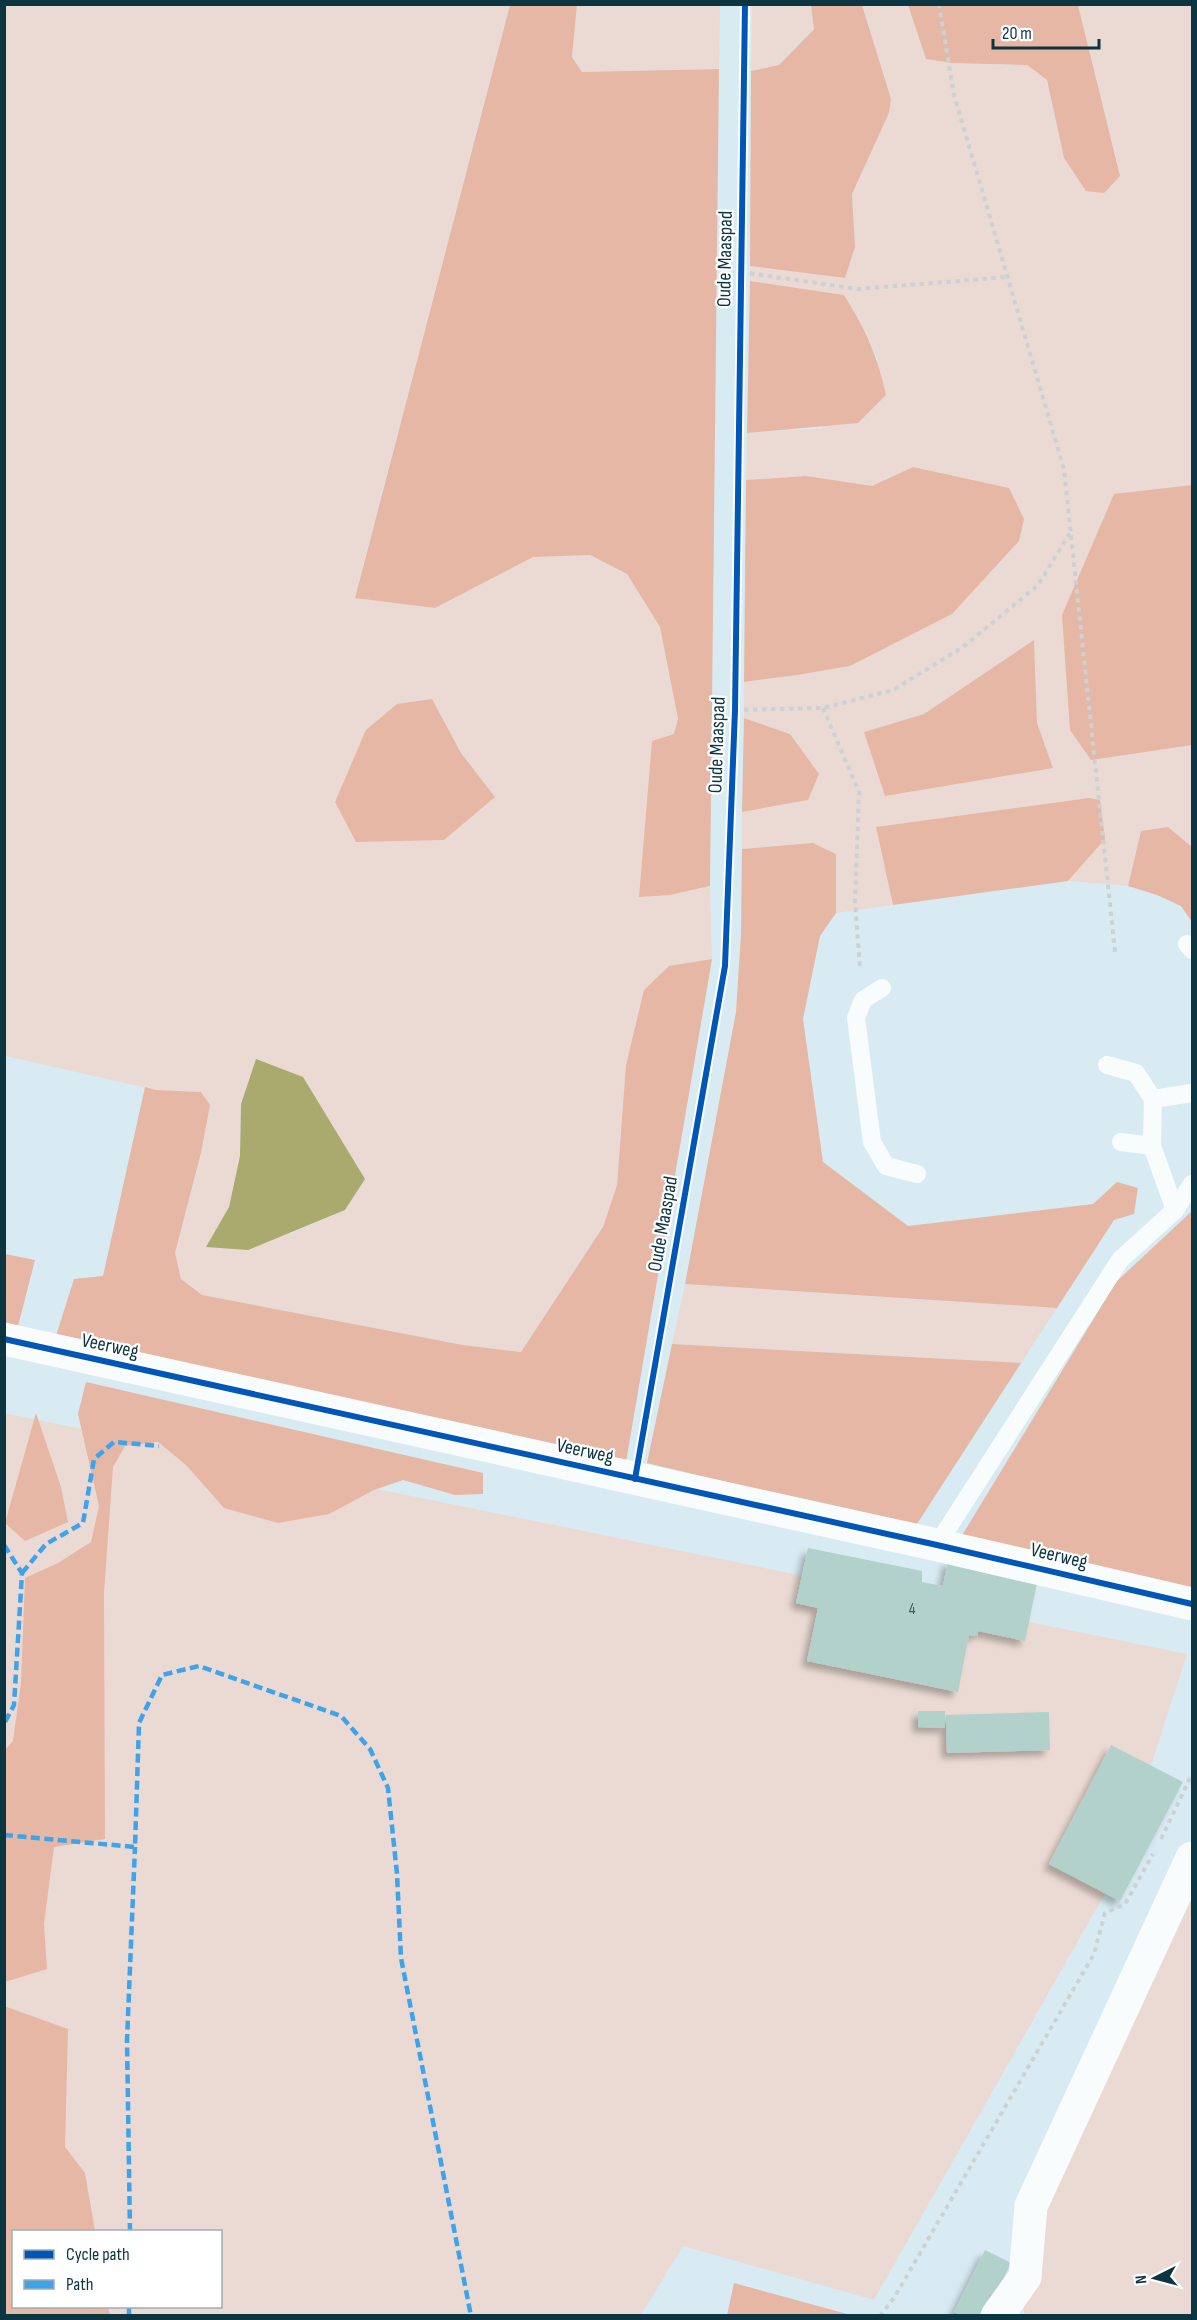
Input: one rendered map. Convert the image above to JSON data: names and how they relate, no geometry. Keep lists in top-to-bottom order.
{
  "streets": {
    "street": ["Veerweg"],
    "cycle path": ["Oude Maaspad"]
  },
  "house_numbers": ["4"],
  "legend": ["Cycle path", "Path"],
  "scale_bar": "20 m",
  "north": "left"
}
